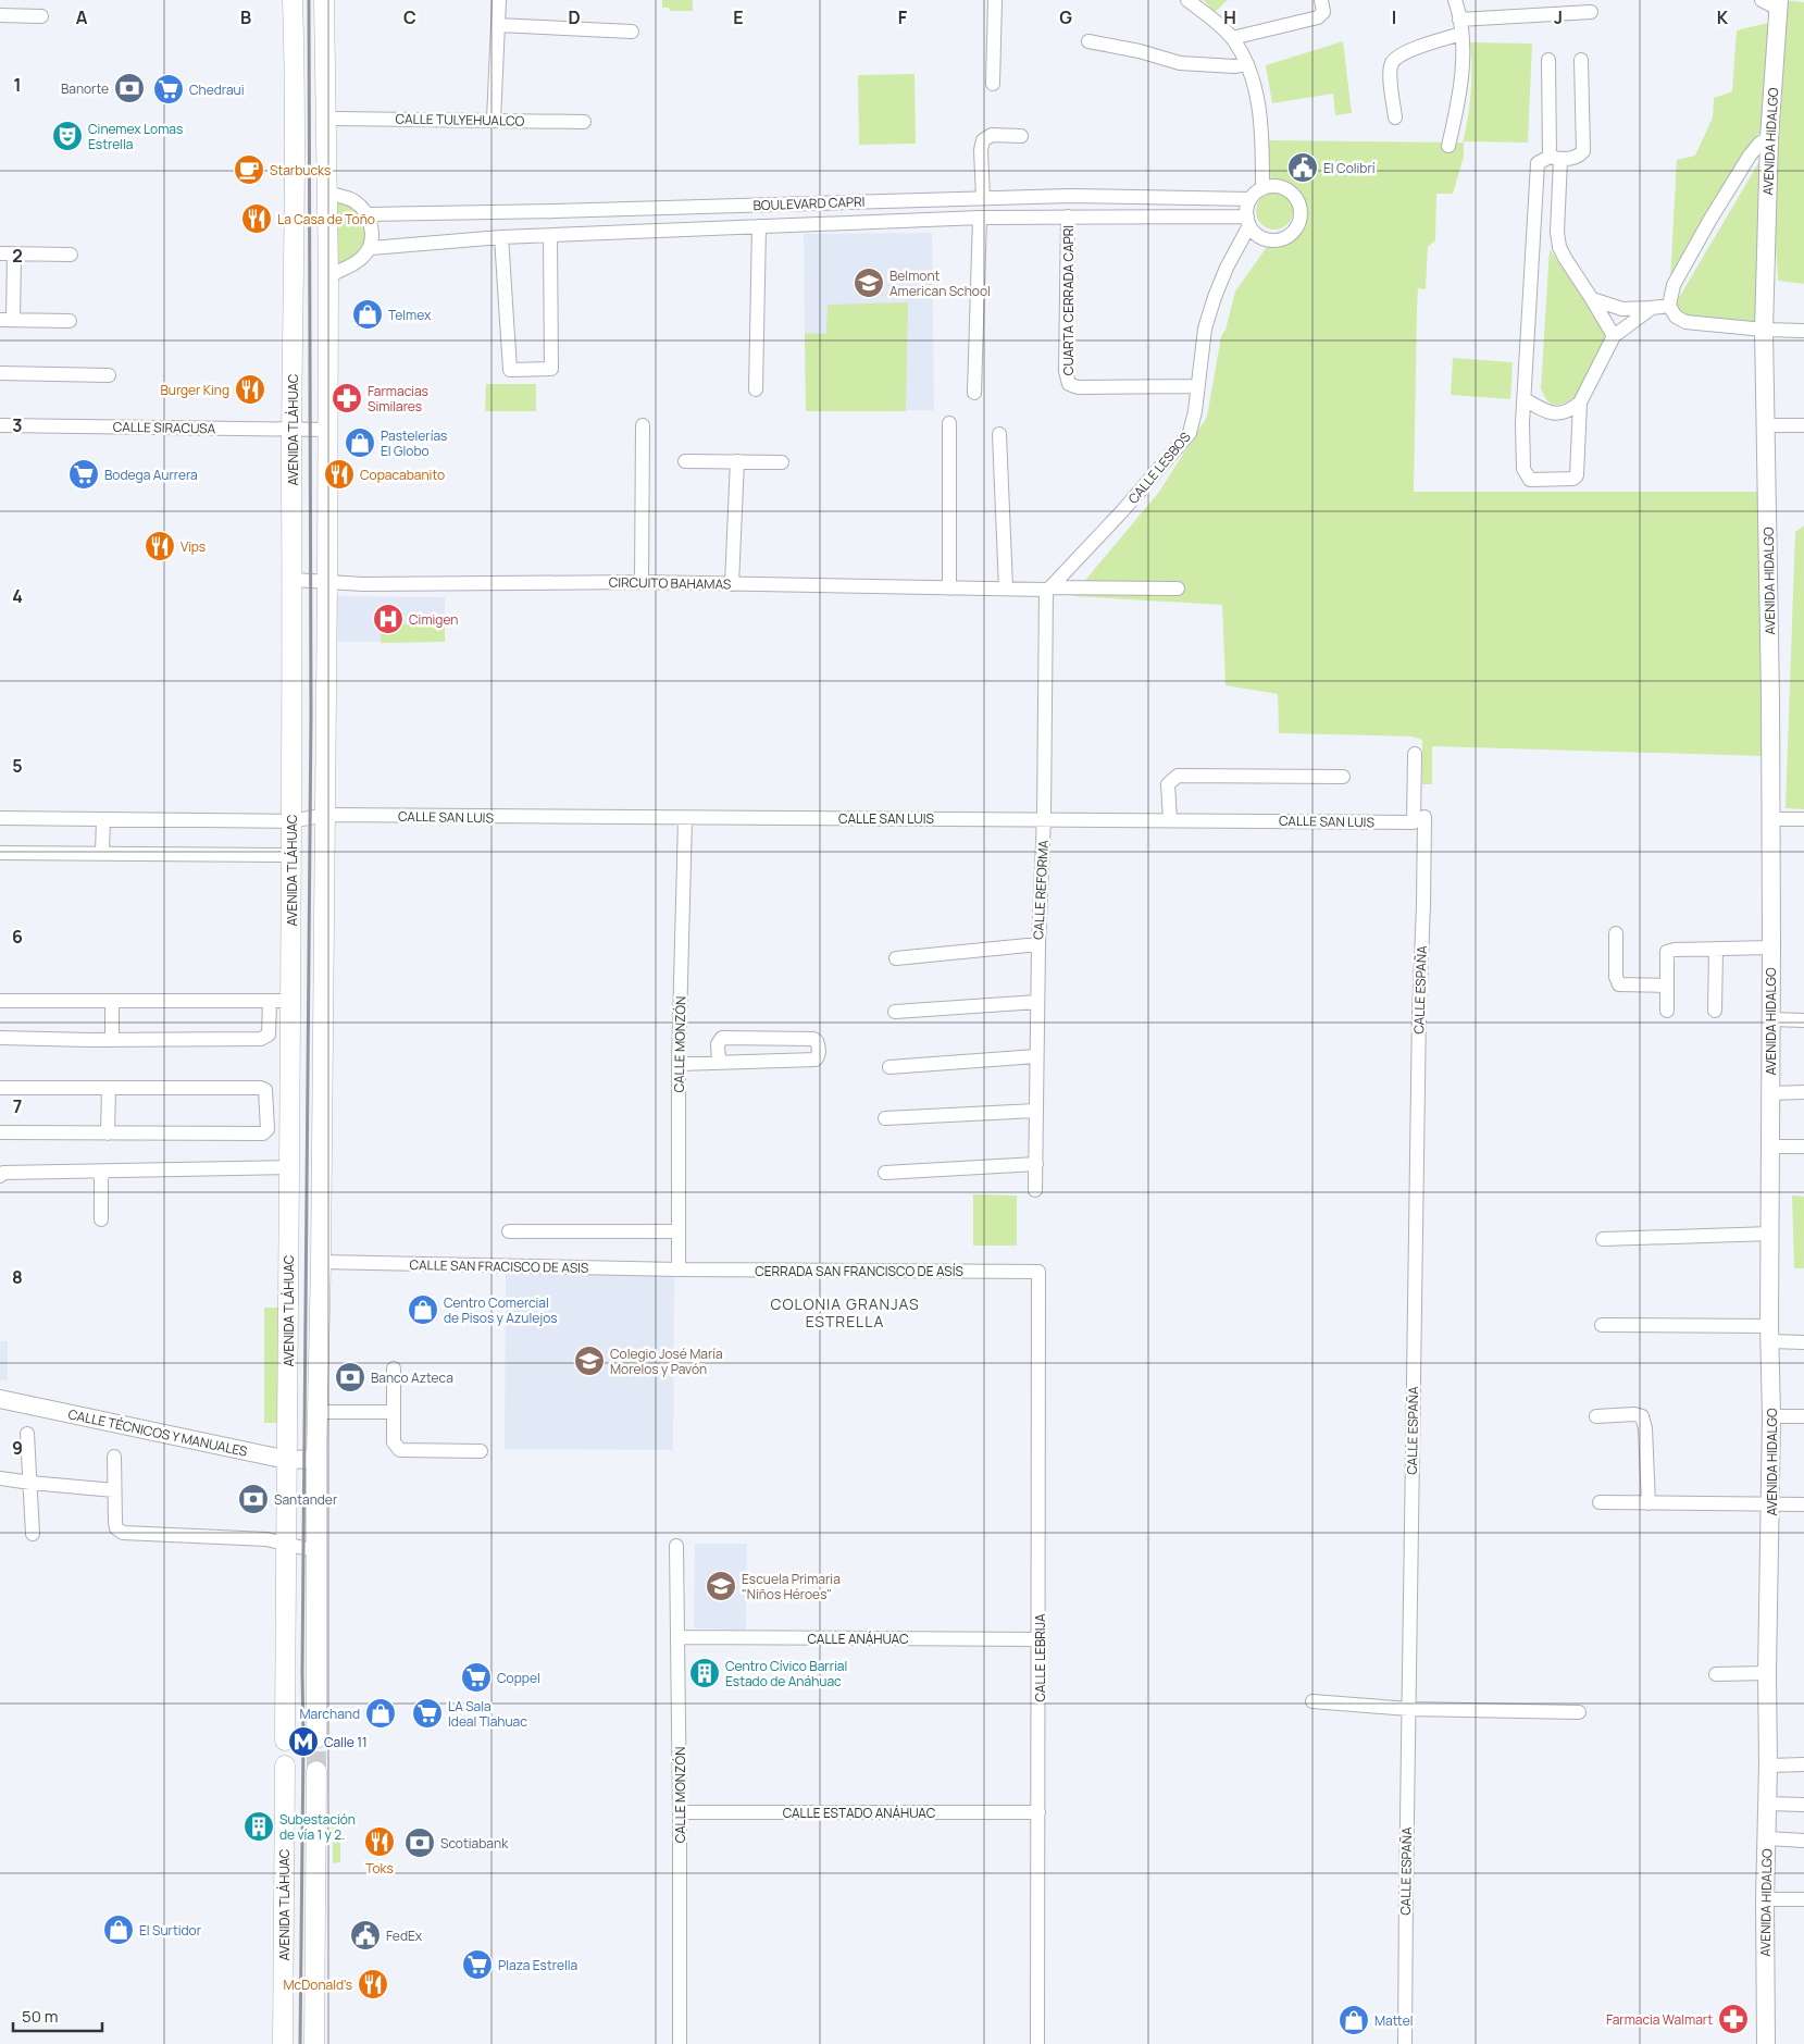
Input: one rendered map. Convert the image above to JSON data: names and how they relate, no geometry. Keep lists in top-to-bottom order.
{
  "streets": {
    "main road": ["AVENIDA TLÁHUAC"],
    "street": [
      "CALLE TULYEHUALCO",
      "AVENIDA HIDALGO",
      "BOULEVARD CAPRI",
      "CUARTA CERRADA CAPRI",
      "CALLE SIRACUSA",
      "CALLE LESBOS",
      "CIRCUITO BAHAMAS",
      "CALLE SAN LUIS",
      "CALLE REFORMA",
      "CALLE ESPAÑA",
      "CALLE MONZÓN",
      "CALLE SAN FRACISCO DE ASIS",
      "CERRADA SAN FRANCISCO DE ASÍS",
      "CALLE TÉCNICOS Y MANUALES",
      "CALLE ANÁHUAC",
      "CALLE LEBRIJA",
      "CALLE ESTADO ANÁHUAC"
    ]
  },
  "crossings": [
    ["BOULEVARD CAPRI", "CUARTA CERRADA CAPRI"],
    ["BOULEVARD CAPRI", "CALLE LESBOS"],
    ["CUARTA CERRADA CAPRI", "CALLE LESBOS"],
    ["CALLE SIRACUSA", "AVENIDA TLÁHUAC"],
    ["AVENIDA TLÁHUAC", "CIRCUITO BAHAMAS"],
    ["AVENIDA TLÁHUAC", "CALLE SAN LUIS"],
    ["AVENIDA TLÁHUAC", "CALLE TÉCNICOS Y MANUALES"],
    ["CALLE LESBOS", "CIRCUITO BAHAMAS"],
    ["CALLE LESBOS", "CALLE REFORMA"],
    ["CIRCUITO BAHAMAS", "CALLE REFORMA"],
    ["CALLE SAN LUIS", "CALLE REFORMA"],
    ["CALLE SAN LUIS", "CALLE ESPAÑA"],
    ["CALLE SAN LUIS", "CALLE MONZÓN"],
    ["CALLE MONZÓN", "CALLE SAN FRACISCO DE ASIS"],
    ["CALLE MONZÓN", "CERRADA SAN FRANCISCO DE ASÍS"],
    ["CALLE MONZÓN", "CALLE ANÁHUAC"],
    ["CALLE MONZÓN", "CALLE ESTADO ANÁHUAC"],
    ["CALLE SAN FRACISCO DE ASIS", "CERRADA SAN FRANCISCO DE ASÍS"],
    ["CERRADA SAN FRANCISCO DE ASÍS", "CALLE LEBRIJA"],
    ["CALLE ANÁHUAC", "CALLE LEBRIJA"],
    ["CALLE LEBRIJA", "CALLE ESTADO ANÁHUAC"]
  ],
  "districts": ["COLONIA GRANJAS ESTRELLA"],
  "places": {
    "bank": [
      "Banorte",
      "Banco Azteca",
      "Santander",
      "Scotiabank"
    ],
    "supermarket": [
      "Chedraui",
      "Bodega Aurrera",
      "Coppel",
      "LA Sala Ideal Tlahuac",
      "Plaza Estrella"
    ],
    "theatre": ["Cinemex Lomas Estrella"],
    "public building": ["El Colibrí", "FedEx"],
    "cafe": ["Starbucks"],
    "restaurant": [
      "La Casa de Toño",
      "Burger King",
      "Copacabanito",
      "Vips",
      "Toks",
      "McDonald's"
    ],
    "school or university": ["Belmont American School", "Colegio José María Morelos y Pavón", "Escuela Primaria \"Niños Héroes\""],
    "shop": [
      "Telmex",
      "Pastelerías El Globo",
      "Centro Comercial de Pisos y Azulejos",
      "Marchand",
      "El Surtidor",
      "Mattel"
    ],
    "pharmacy": ["Farmacias Similares", "Farmacia Walmart"],
    "hospital": ["Cimigen"],
    "building": ["Centro Cívico Barrial Estado de Anáhuac", "Subestación de vía 1 y 2."],
    "metro station": ["Calle 11"]
  },
  "scale_bar": "50 m",
  "grid": {
    "columns": [
      "A",
      "B",
      "C",
      "D",
      "E",
      "F",
      "G",
      "H",
      "I",
      "J",
      "K"
    ],
    "rows": [
      "1",
      "2",
      "3",
      "4",
      "5",
      "6",
      "7",
      "8",
      "9"
    ]
  }
}
